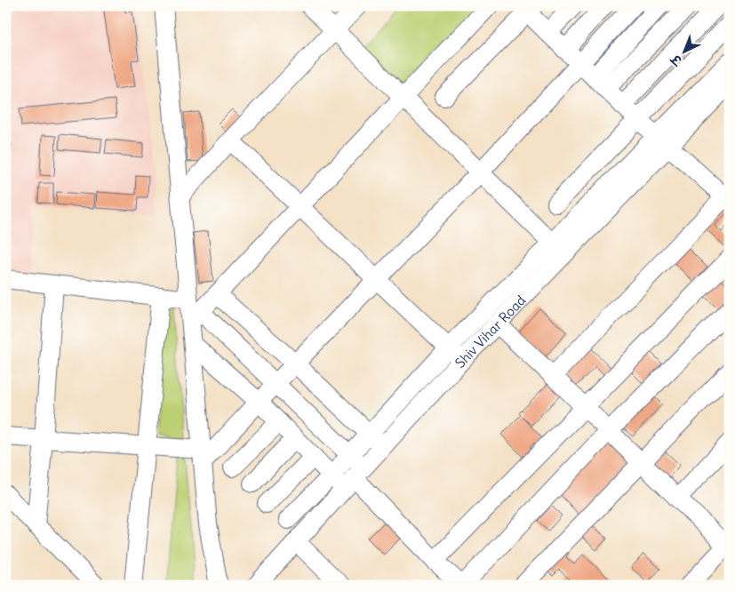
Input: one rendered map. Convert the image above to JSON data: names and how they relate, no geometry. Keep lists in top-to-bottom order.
{
  "streets": {
    "street": ["Shiv Vihar Road"]
  },
  "north": "bottom left"
}
